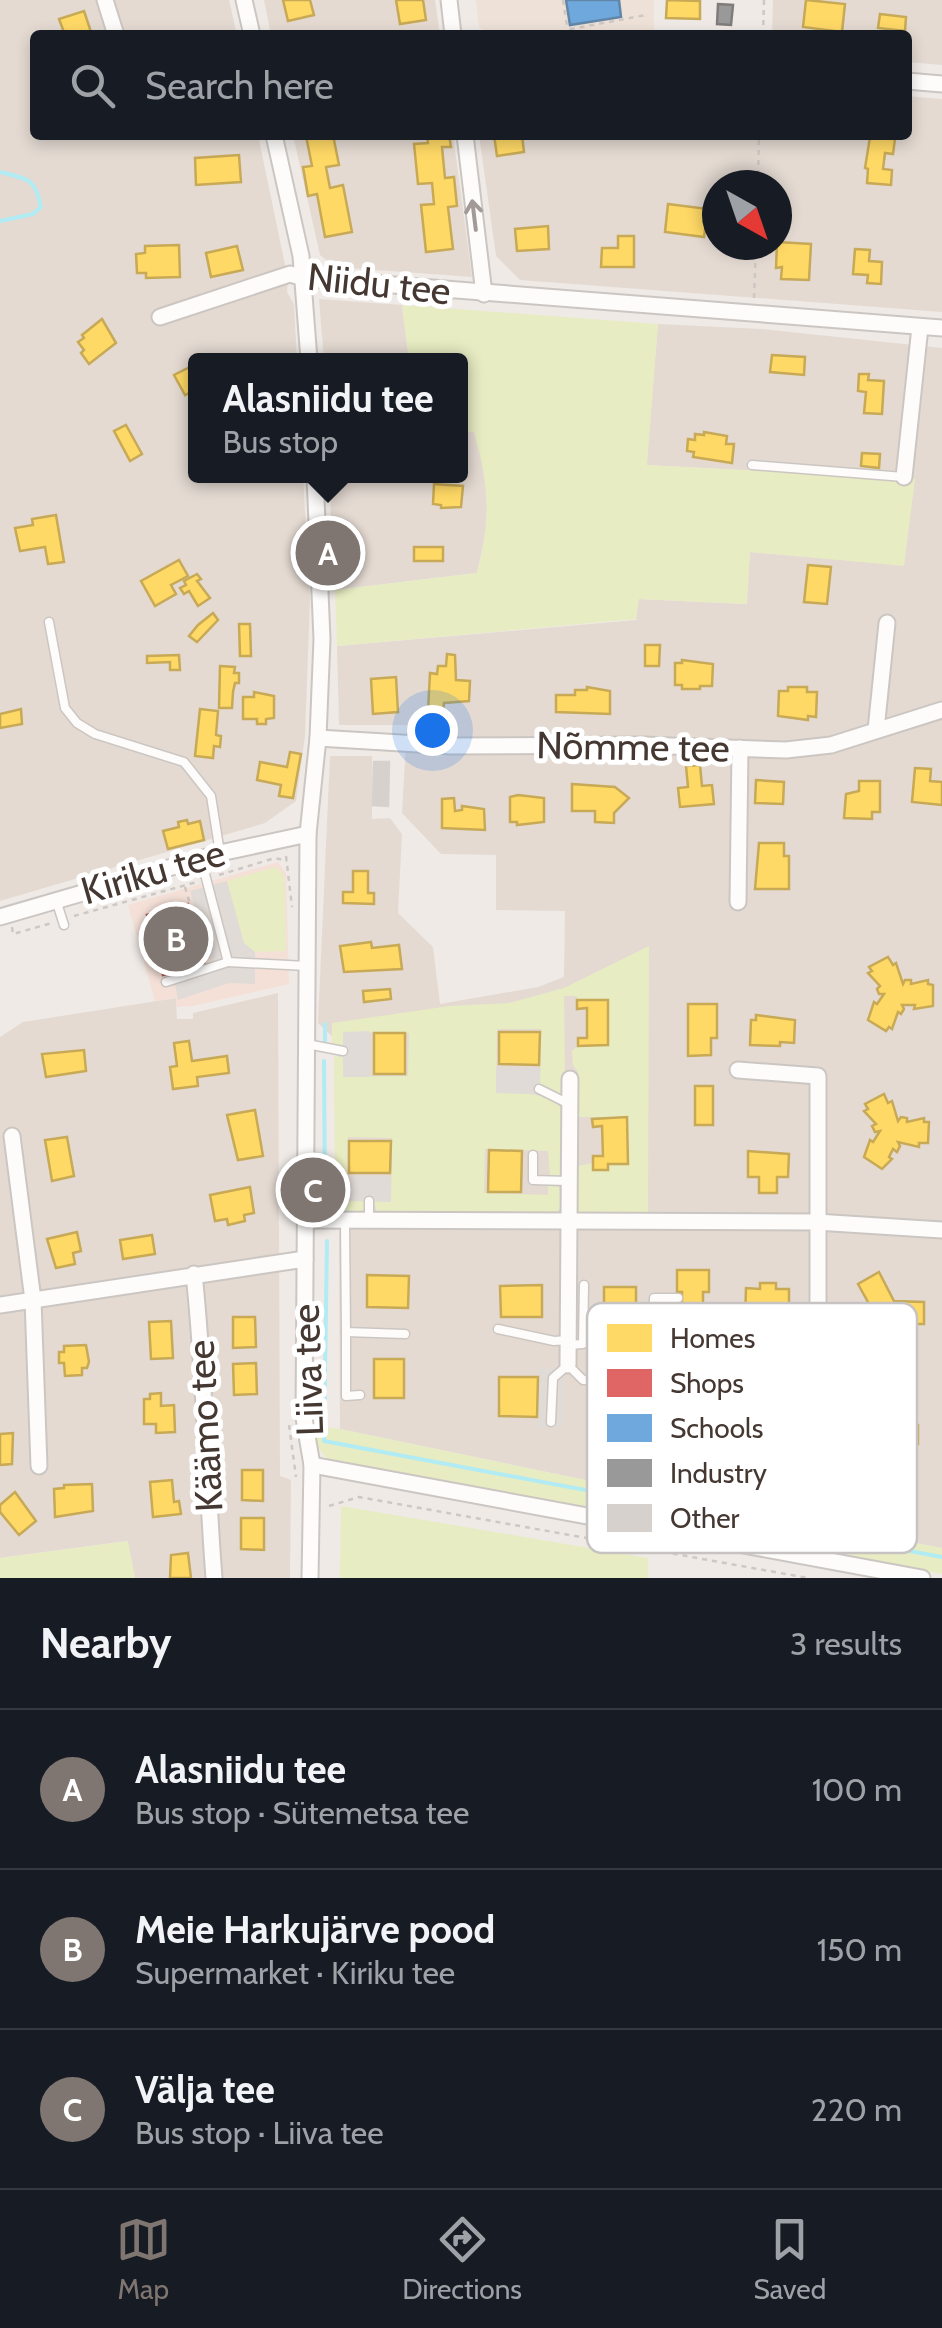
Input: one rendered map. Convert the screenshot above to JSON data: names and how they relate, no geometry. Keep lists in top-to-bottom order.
{
  "streets": {
    "street": [
      "Niidu tee",
      "Nõmme tee",
      "Kiriku tee",
      "Liiva tee",
      "Käämo tee"
    ]
  },
  "crossings": [
    ["Nõmme tee", "Liiva tee"],
    ["Kiriku tee", "Liiva tee"]
  ],
  "legend": [
    "Homes",
    "Shops",
    "Schools",
    "Industry",
    "Other"
  ],
  "north": "bottom right",
  "page": {
    "search": "Search here",
    "popup": ["Alasniidu tee", "Bus stop"],
    "pins": ["A", "B", "C"],
    "heading": ["Nearby", "3 results"],
    "list": [
      {
        "mark": "A",
        "name": "Alasniidu tee",
        "note": "Bus stop · Sütemetsa tee",
        "value": "100 m"
      },
      {
        "mark": "B",
        "name": "Meie Harkujärve pood",
        "note": "Supermarket · Kiriku tee",
        "value": "150 m"
      },
      {
        "mark": "C",
        "name": "Välja tee",
        "note": "Bus stop · Liiva tee",
        "value": "220 m"
      }
    ],
    "nav": ["Map", "Directions", "Saved"]
  }
}
